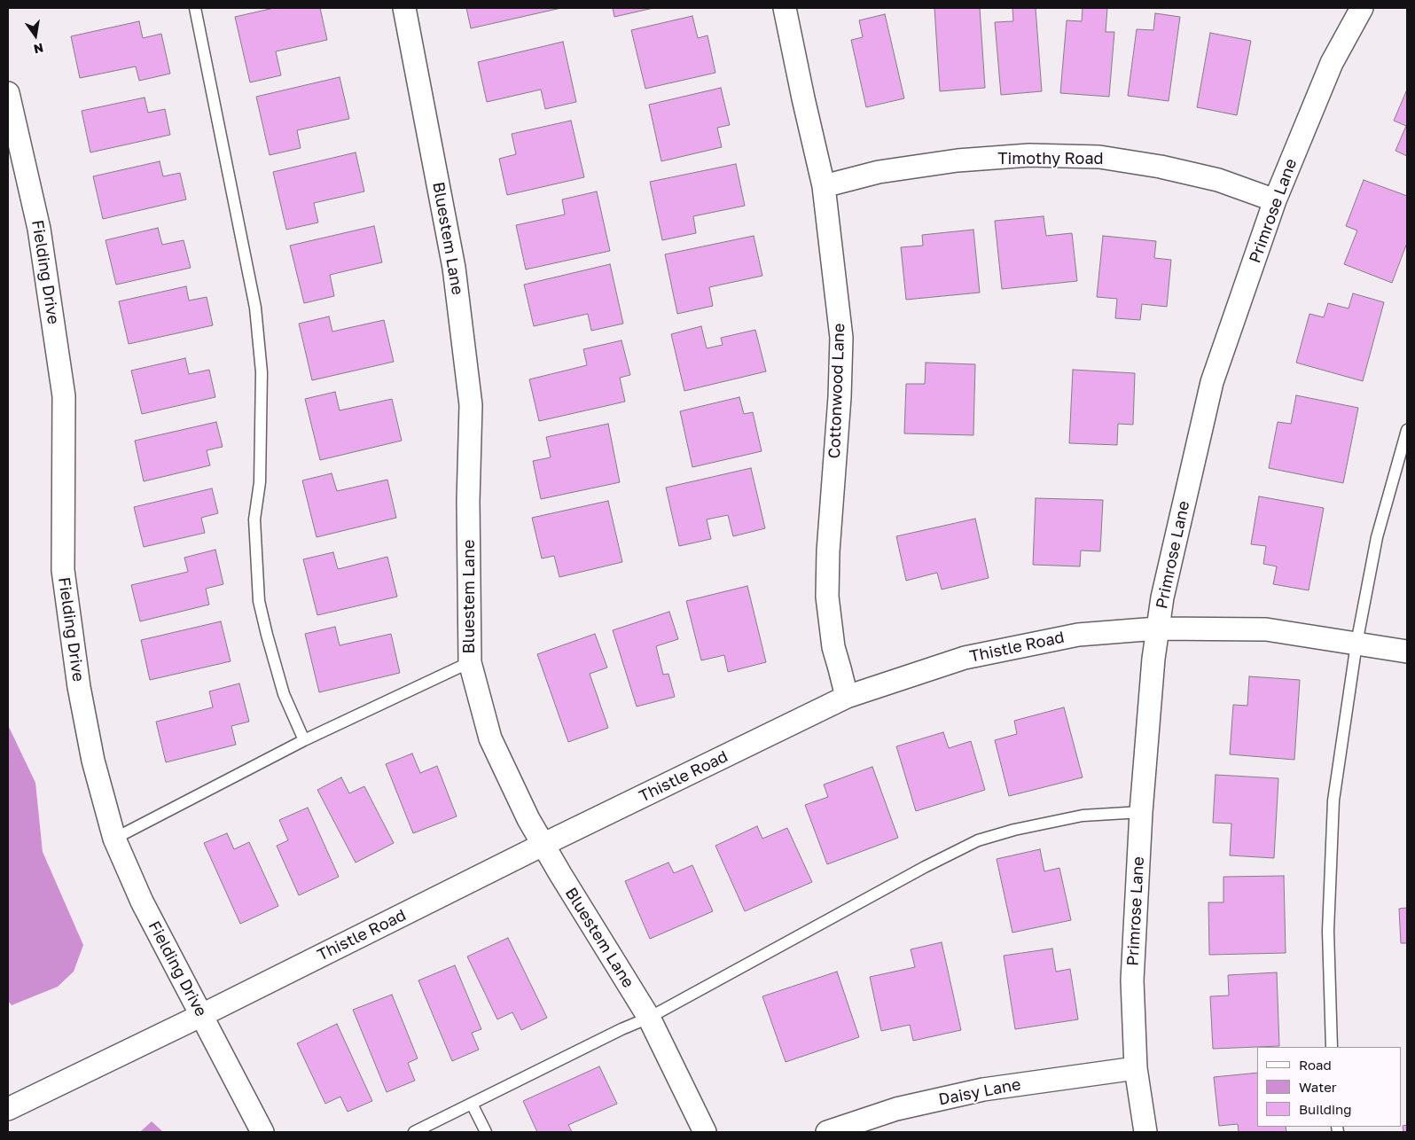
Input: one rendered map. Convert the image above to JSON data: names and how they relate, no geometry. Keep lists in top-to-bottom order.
{
  "streets": {
    "street": [
      "Timothy Road",
      "Primrose Lane",
      "Bluestem Lane",
      "Fielding Drive",
      "Cottonwood Lane",
      "Thistle Road",
      "Daisy Lane"
    ]
  },
  "crossings": [
    ["Timothy Road", "Primrose Lane"],
    ["Timothy Road", "Cottonwood Lane"],
    ["Primrose Lane", "Thistle Road"],
    ["Primrose Lane", "Daisy Lane"],
    ["Bluestem Lane", "Thistle Road"],
    ["Fielding Drive", "Thistle Road"],
    ["Cottonwood Lane", "Thistle Road"]
  ],
  "legend": ["Road", "Water", "Building"],
  "north": "bottom"
}
